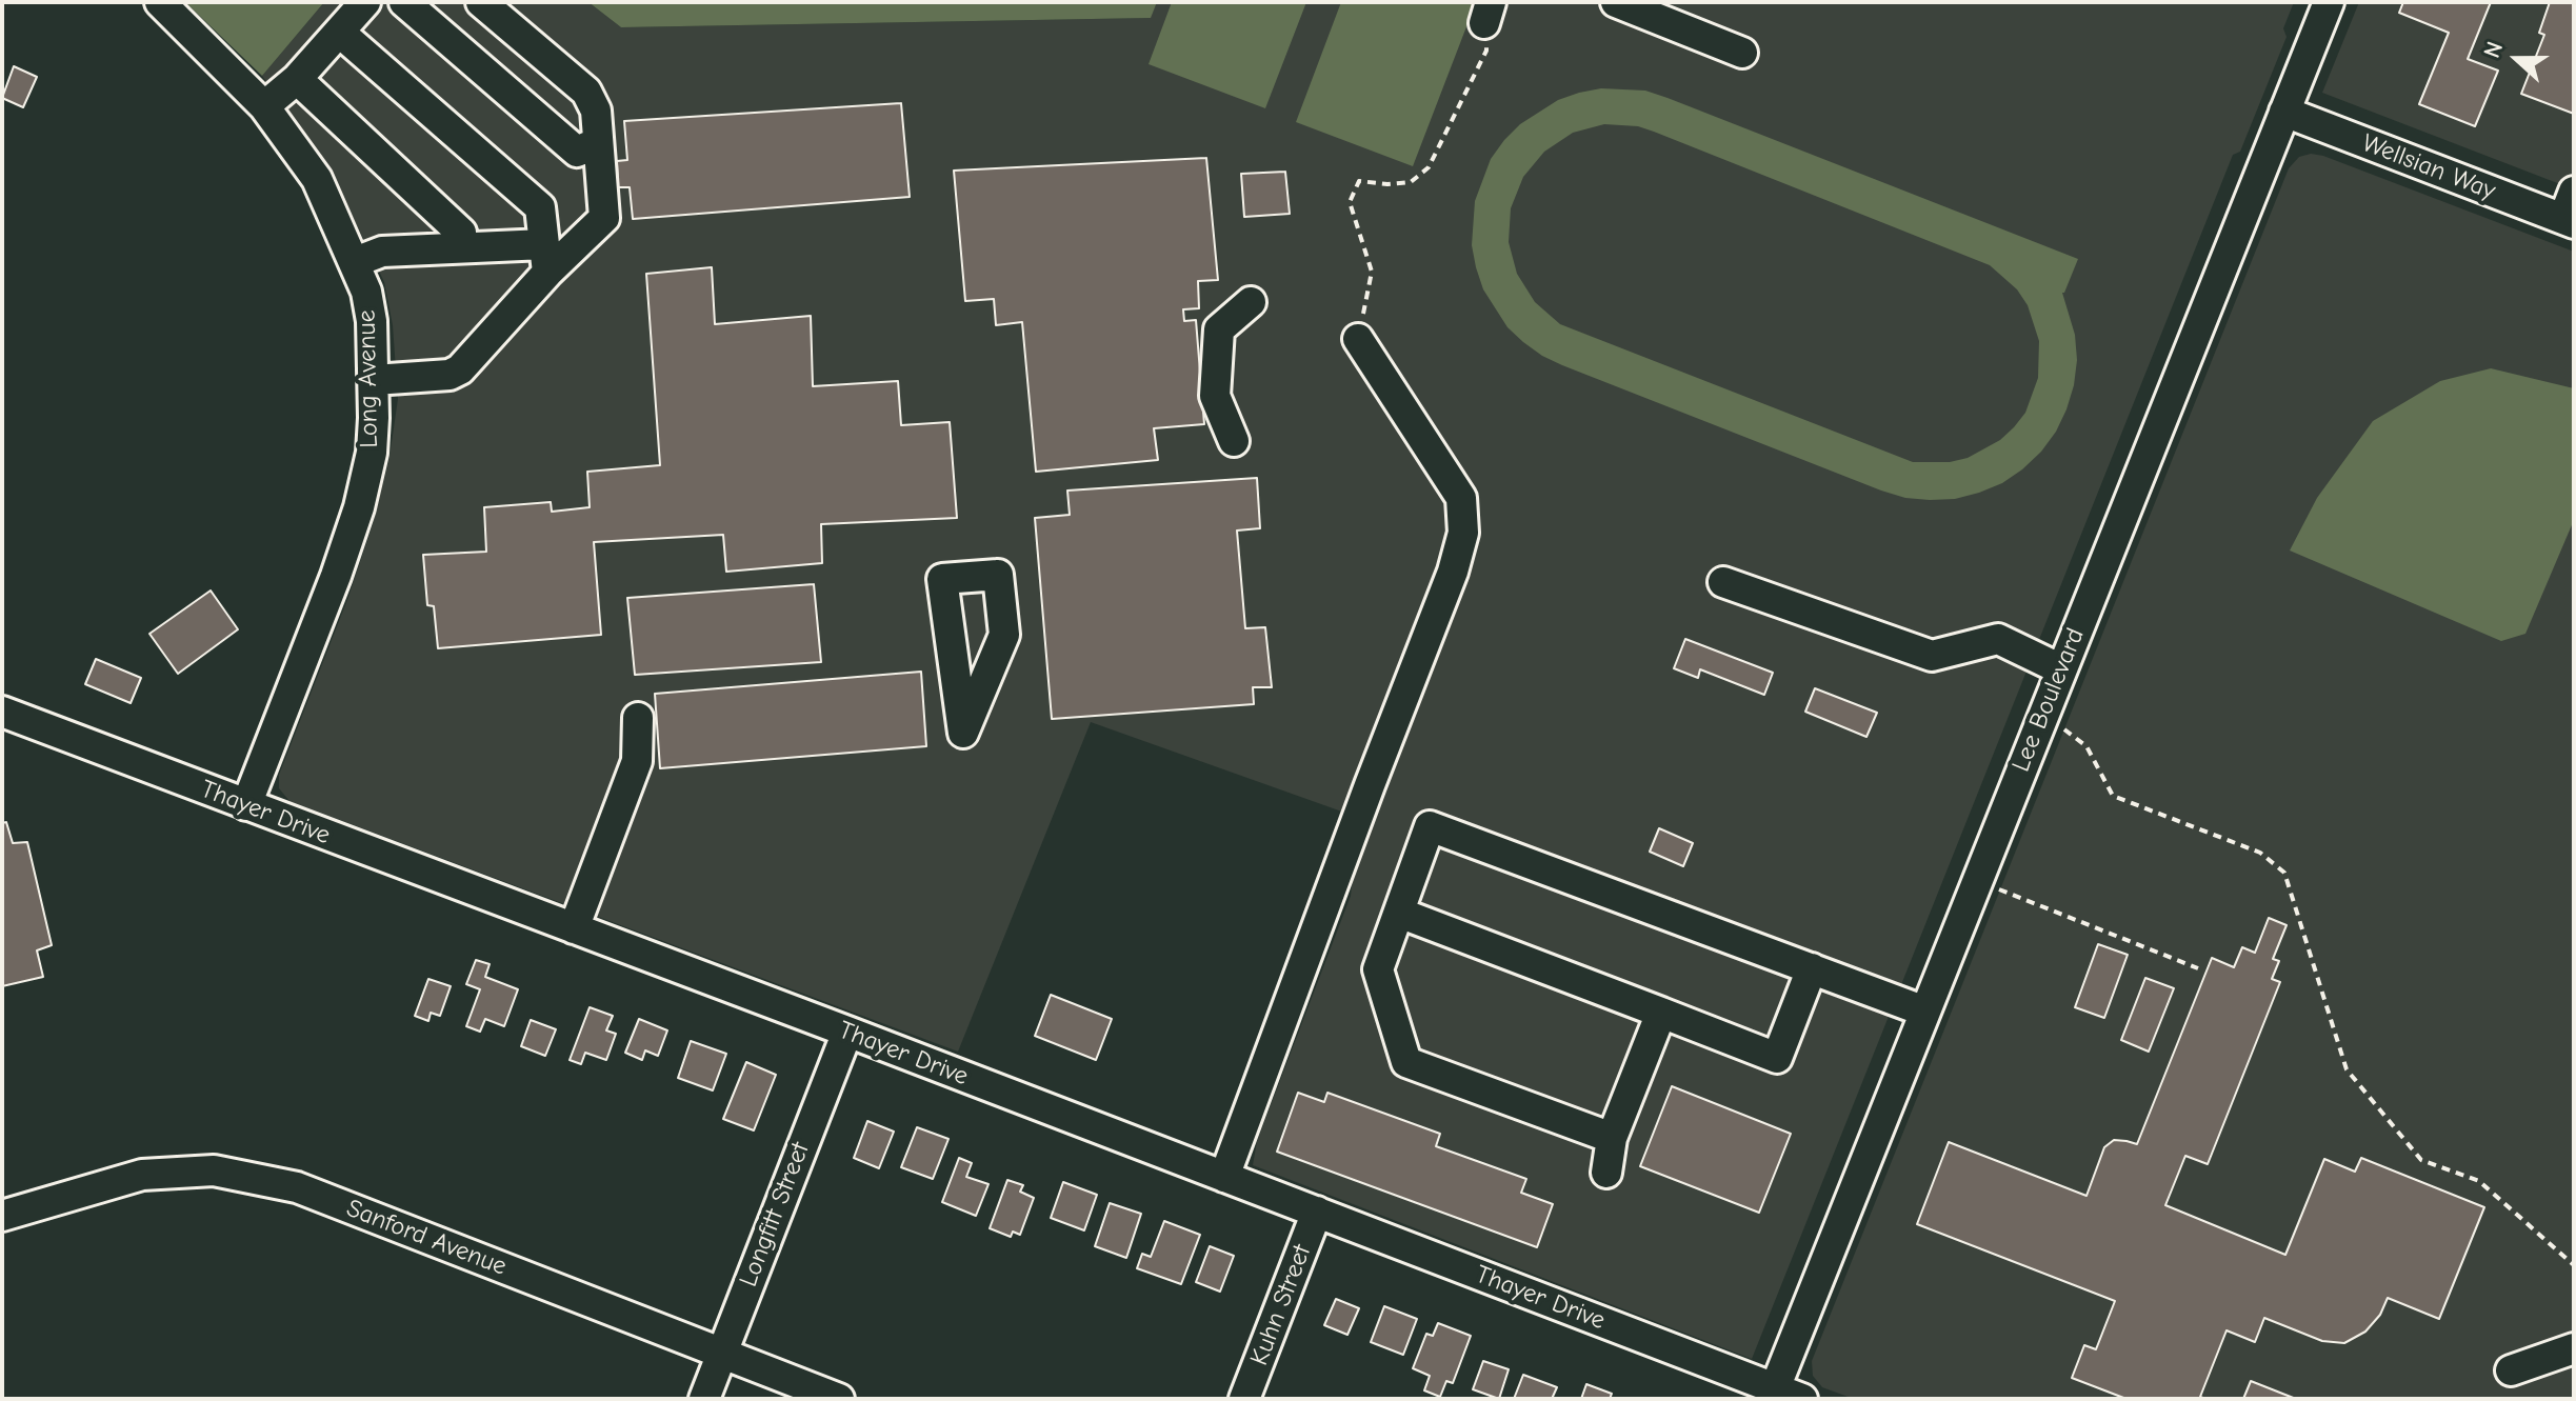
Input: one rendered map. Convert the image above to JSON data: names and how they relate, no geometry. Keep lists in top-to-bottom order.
{
  "streets": {
    "street": [
      "Wellsian Way",
      "Long Avenue",
      "Lee Boulevard",
      "Thayer Drive",
      "Longfitt Street",
      "Sanford Avenue",
      "Kuhn Street"
    ]
  },
  "crossings": [
    ["Wellsian Way", "Lee Boulevard"],
    ["Long Avenue", "Thayer Drive"],
    ["Lee Boulevard", "Thayer Drive"],
    ["Thayer Drive", "Longfitt Street"],
    ["Thayer Drive", "Kuhn Street"],
    ["Longfitt Street", "Sanford Avenue"]
  ],
  "north": "left"
}
